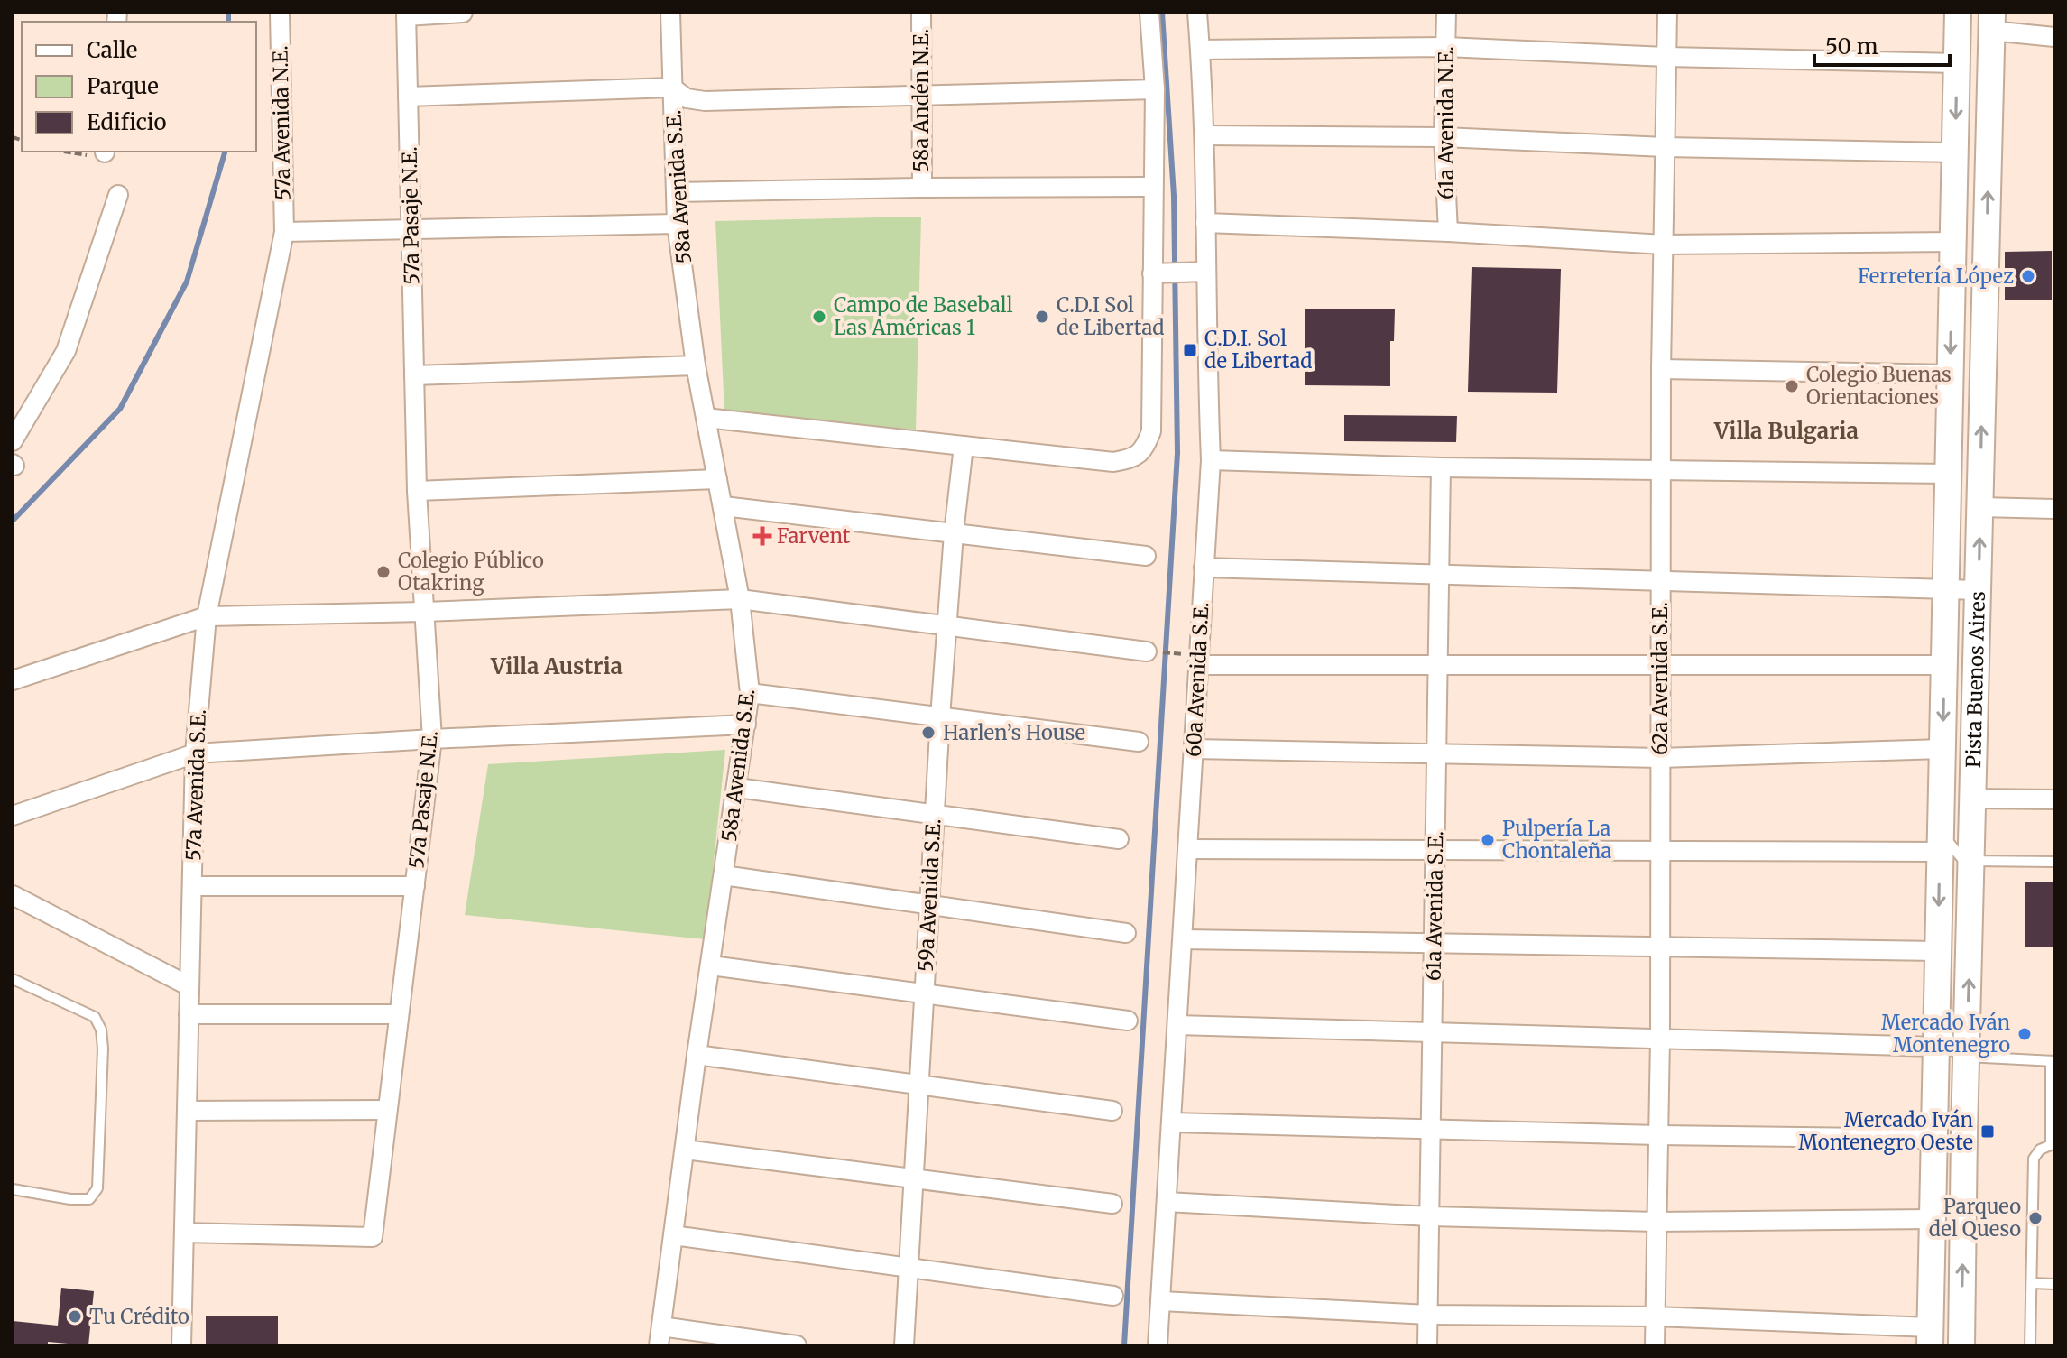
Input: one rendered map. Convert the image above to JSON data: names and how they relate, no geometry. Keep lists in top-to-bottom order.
{
  "streets": {
    "main road": ["Pista Buenos Aires"],
    "street": [
      "58a Andén N.E.",
      "57a Avenida N.E.",
      "61a Avenida N.E.",
      "58a Avenida S.E.",
      "57a Pasaje N.E.",
      "62a Avenida S.E.",
      "60a Avenida S.E.",
      "57a Avenida S.E.",
      "59a Avenida S.E.",
      "61a Avenida S.E."
    ]
  },
  "crossings": [
    ["57a Avenida N.E.", "57a Avenida S.E."],
    ["57a Pasaje N.E.", "57a Avenida S.E."]
  ],
  "districts": ["Villa Bulgaria", "Villa Austria"],
  "places": {
    "other": [
      "Ferretería López",
      "Campo de Baseball Las Américas 1",
      "C.D.I Sol de Libertad",
      "Colegio Buenas Orientaciones",
      "Colegio Público Otakring",
      "Harlen’s House",
      "Pulpería La Chontaleña",
      "Mercado Iván Montenegro",
      "Parqueo del Queso",
      "Tu Crédito"
    ],
    "transit": ["C.D.I. Sol de Libertad", "Mercado Iván Montenegro Oeste"],
    "health": ["Farvent"]
  },
  "legend": ["Calle", "Parque", "Edificio"],
  "scale_bar": "50 m"
}
